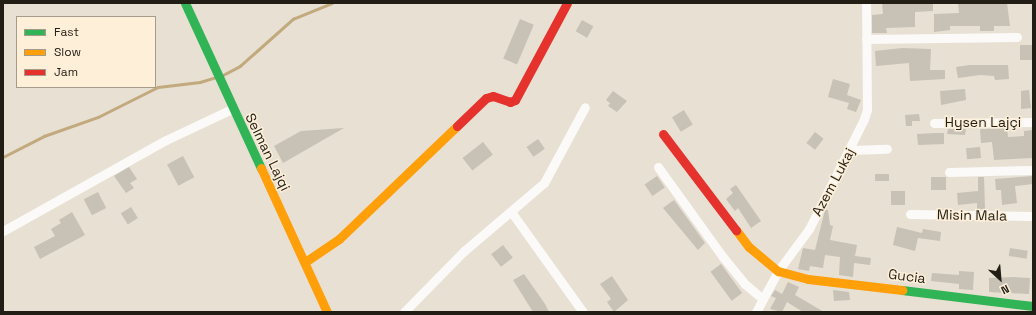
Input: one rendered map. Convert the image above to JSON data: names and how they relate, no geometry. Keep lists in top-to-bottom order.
{
  "streets": {
    "street": [
      "Hysen Lajçi",
      "Selman Lajqi",
      "Azem Lukaj",
      "Misin Mala",
      "Gucia"
    ]
  },
  "crossings": [
    ["Azem Lukaj", "Gucia"]
  ],
  "legend": ["Fast", "Slow", "Jam"],
  "north": "bottom right"
}
